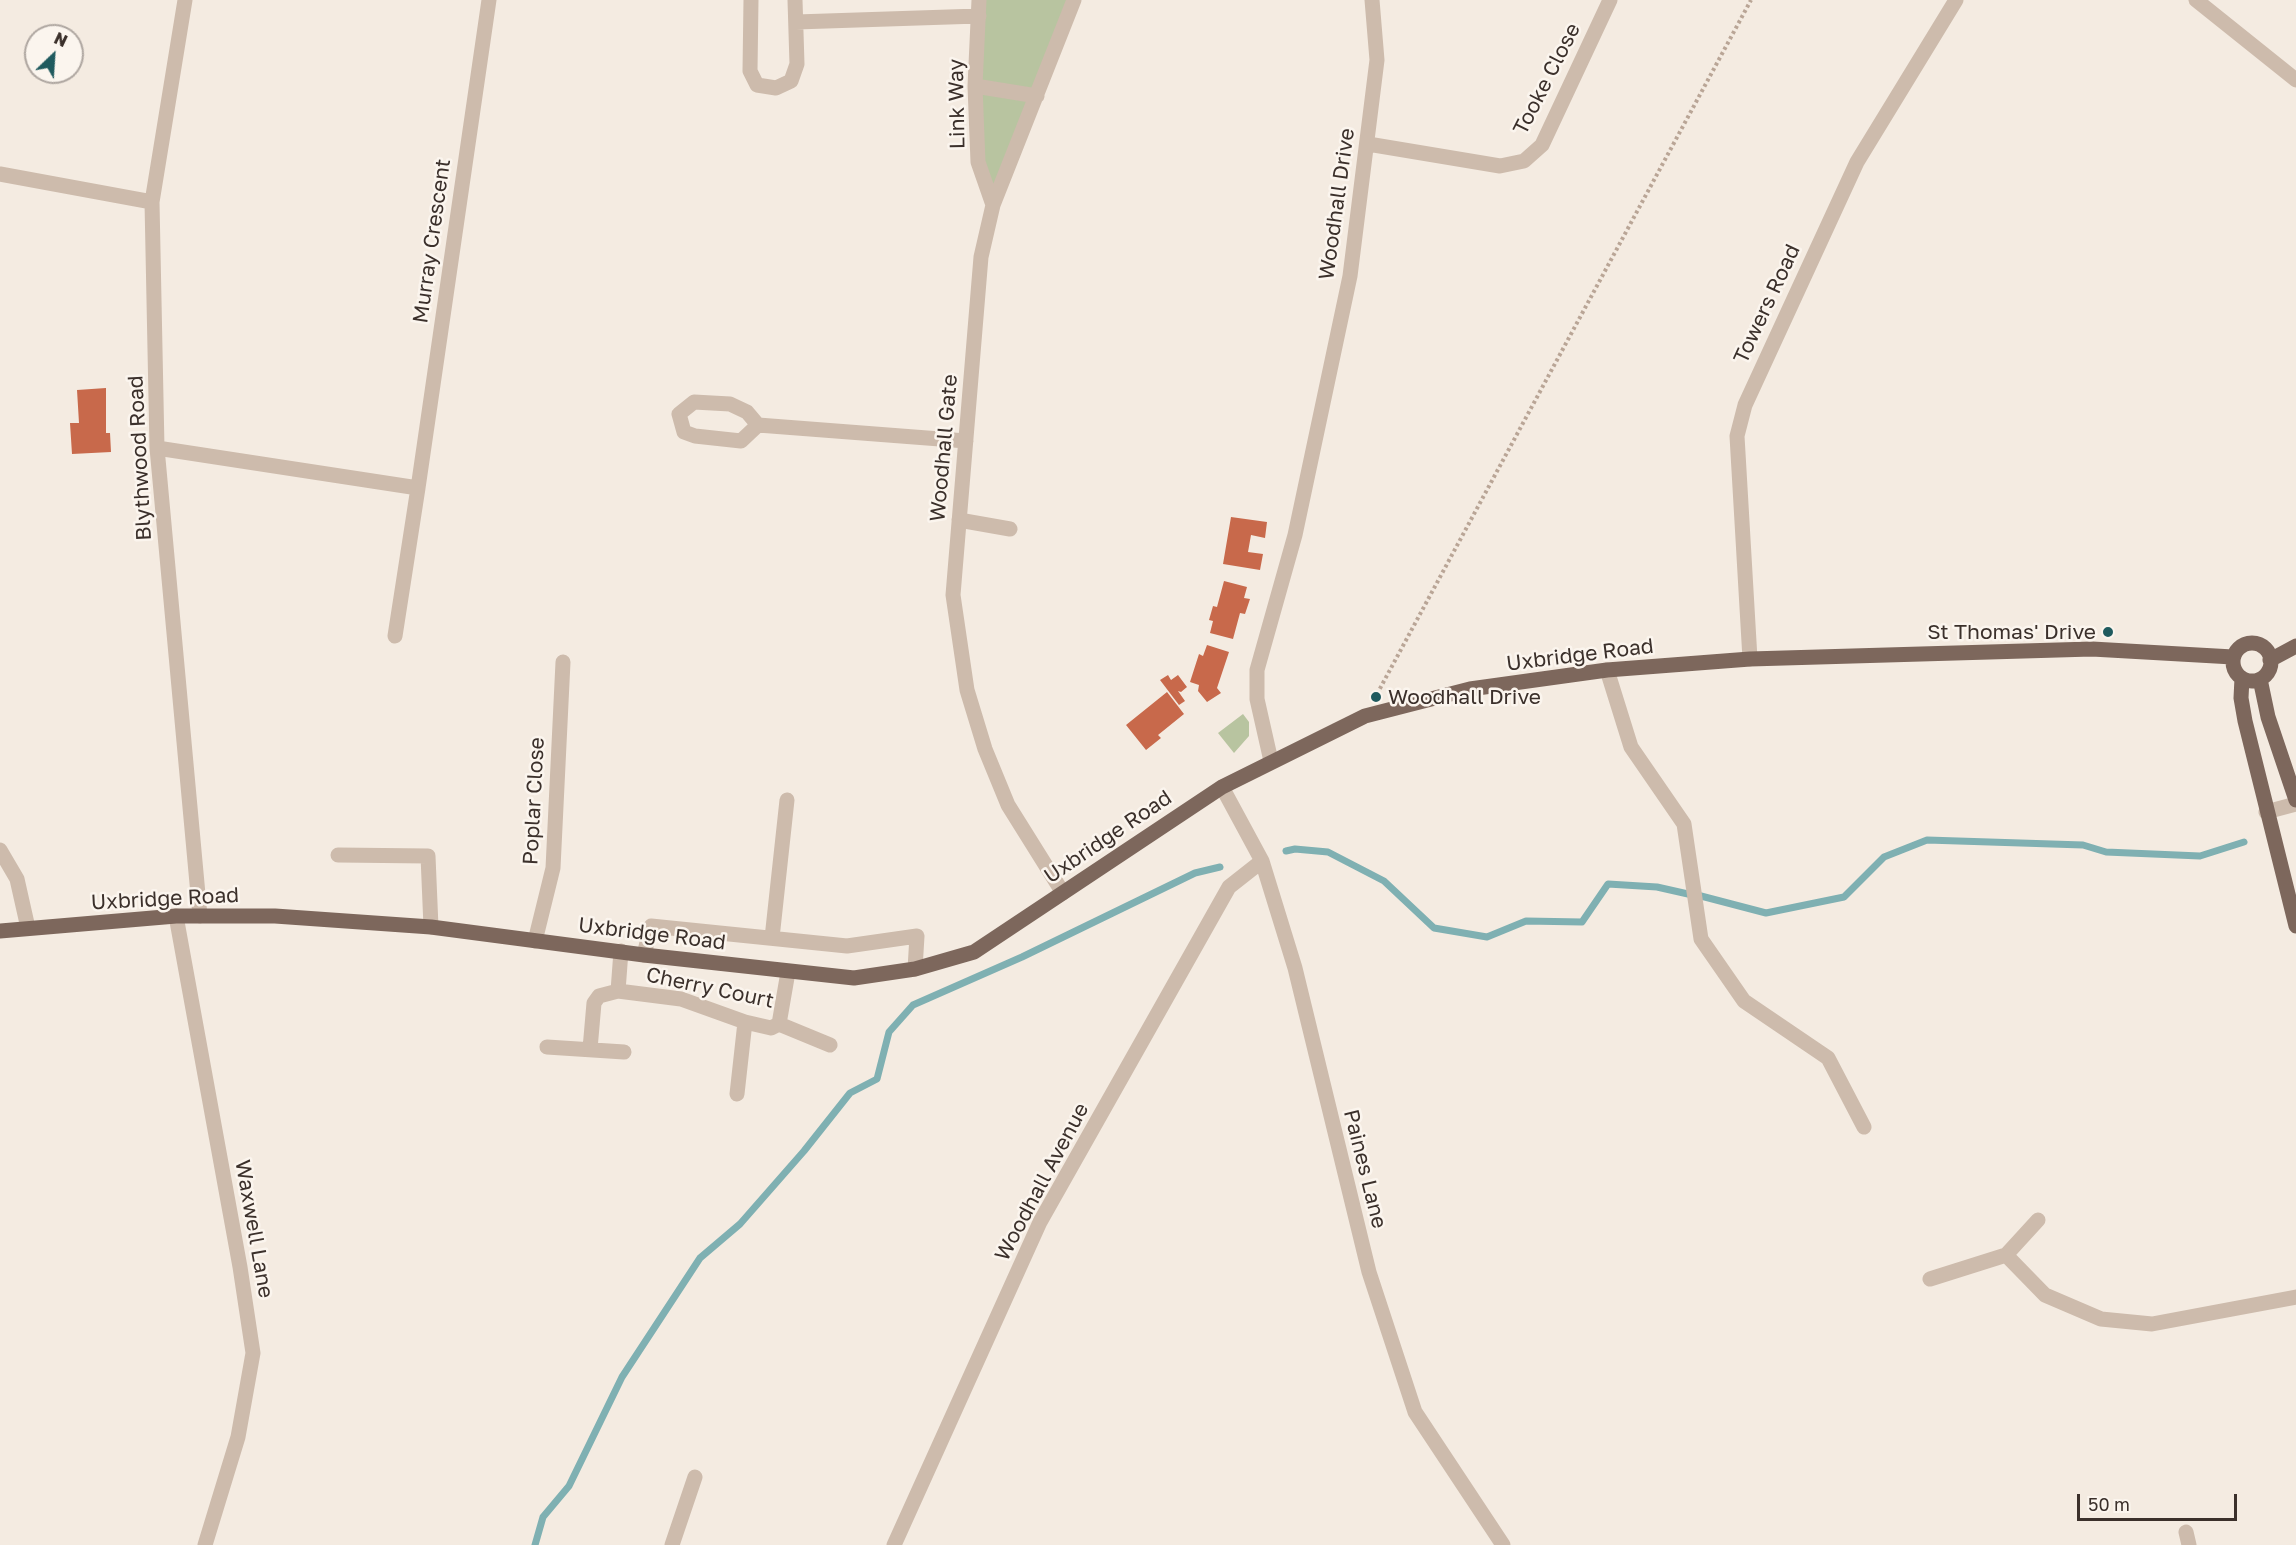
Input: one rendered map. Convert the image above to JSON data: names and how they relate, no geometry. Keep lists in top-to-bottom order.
{
  "streets": {
    "main road": ["Uxbridge Road"],
    "street": [
      "Tooke Close",
      "Link Way",
      "Woodhall Drive",
      "Murray Crescent",
      "Towers Road",
      "Woodhall Gate",
      "Blythwood Road",
      "Poplar Close",
      "Cherry Court",
      "Paines Lane",
      "Woodhall Avenue",
      "Waxwell Lane"
    ]
  },
  "crossings": [
    ["Tooke Close", "Woodhall Drive"],
    ["Link Way", "Woodhall Gate"],
    ["Woodhall Drive", "Uxbridge Road"],
    ["Towers Road", "Uxbridge Road"],
    ["Woodhall Gate", "Uxbridge Road"],
    ["Blythwood Road", "Uxbridge Road"],
    ["Uxbridge Road", "Poplar Close"],
    ["Uxbridge Road", "Cherry Court"],
    ["Uxbridge Road", "Paines Lane"],
    ["Uxbridge Road", "Waxwell Lane"],
    ["Paines Lane", "Woodhall Avenue"]
  ],
  "places": ["St Thomas' Drive", "Woodhall Drive"],
  "scale_bar": "50 m",
  "north": "top right"
}
